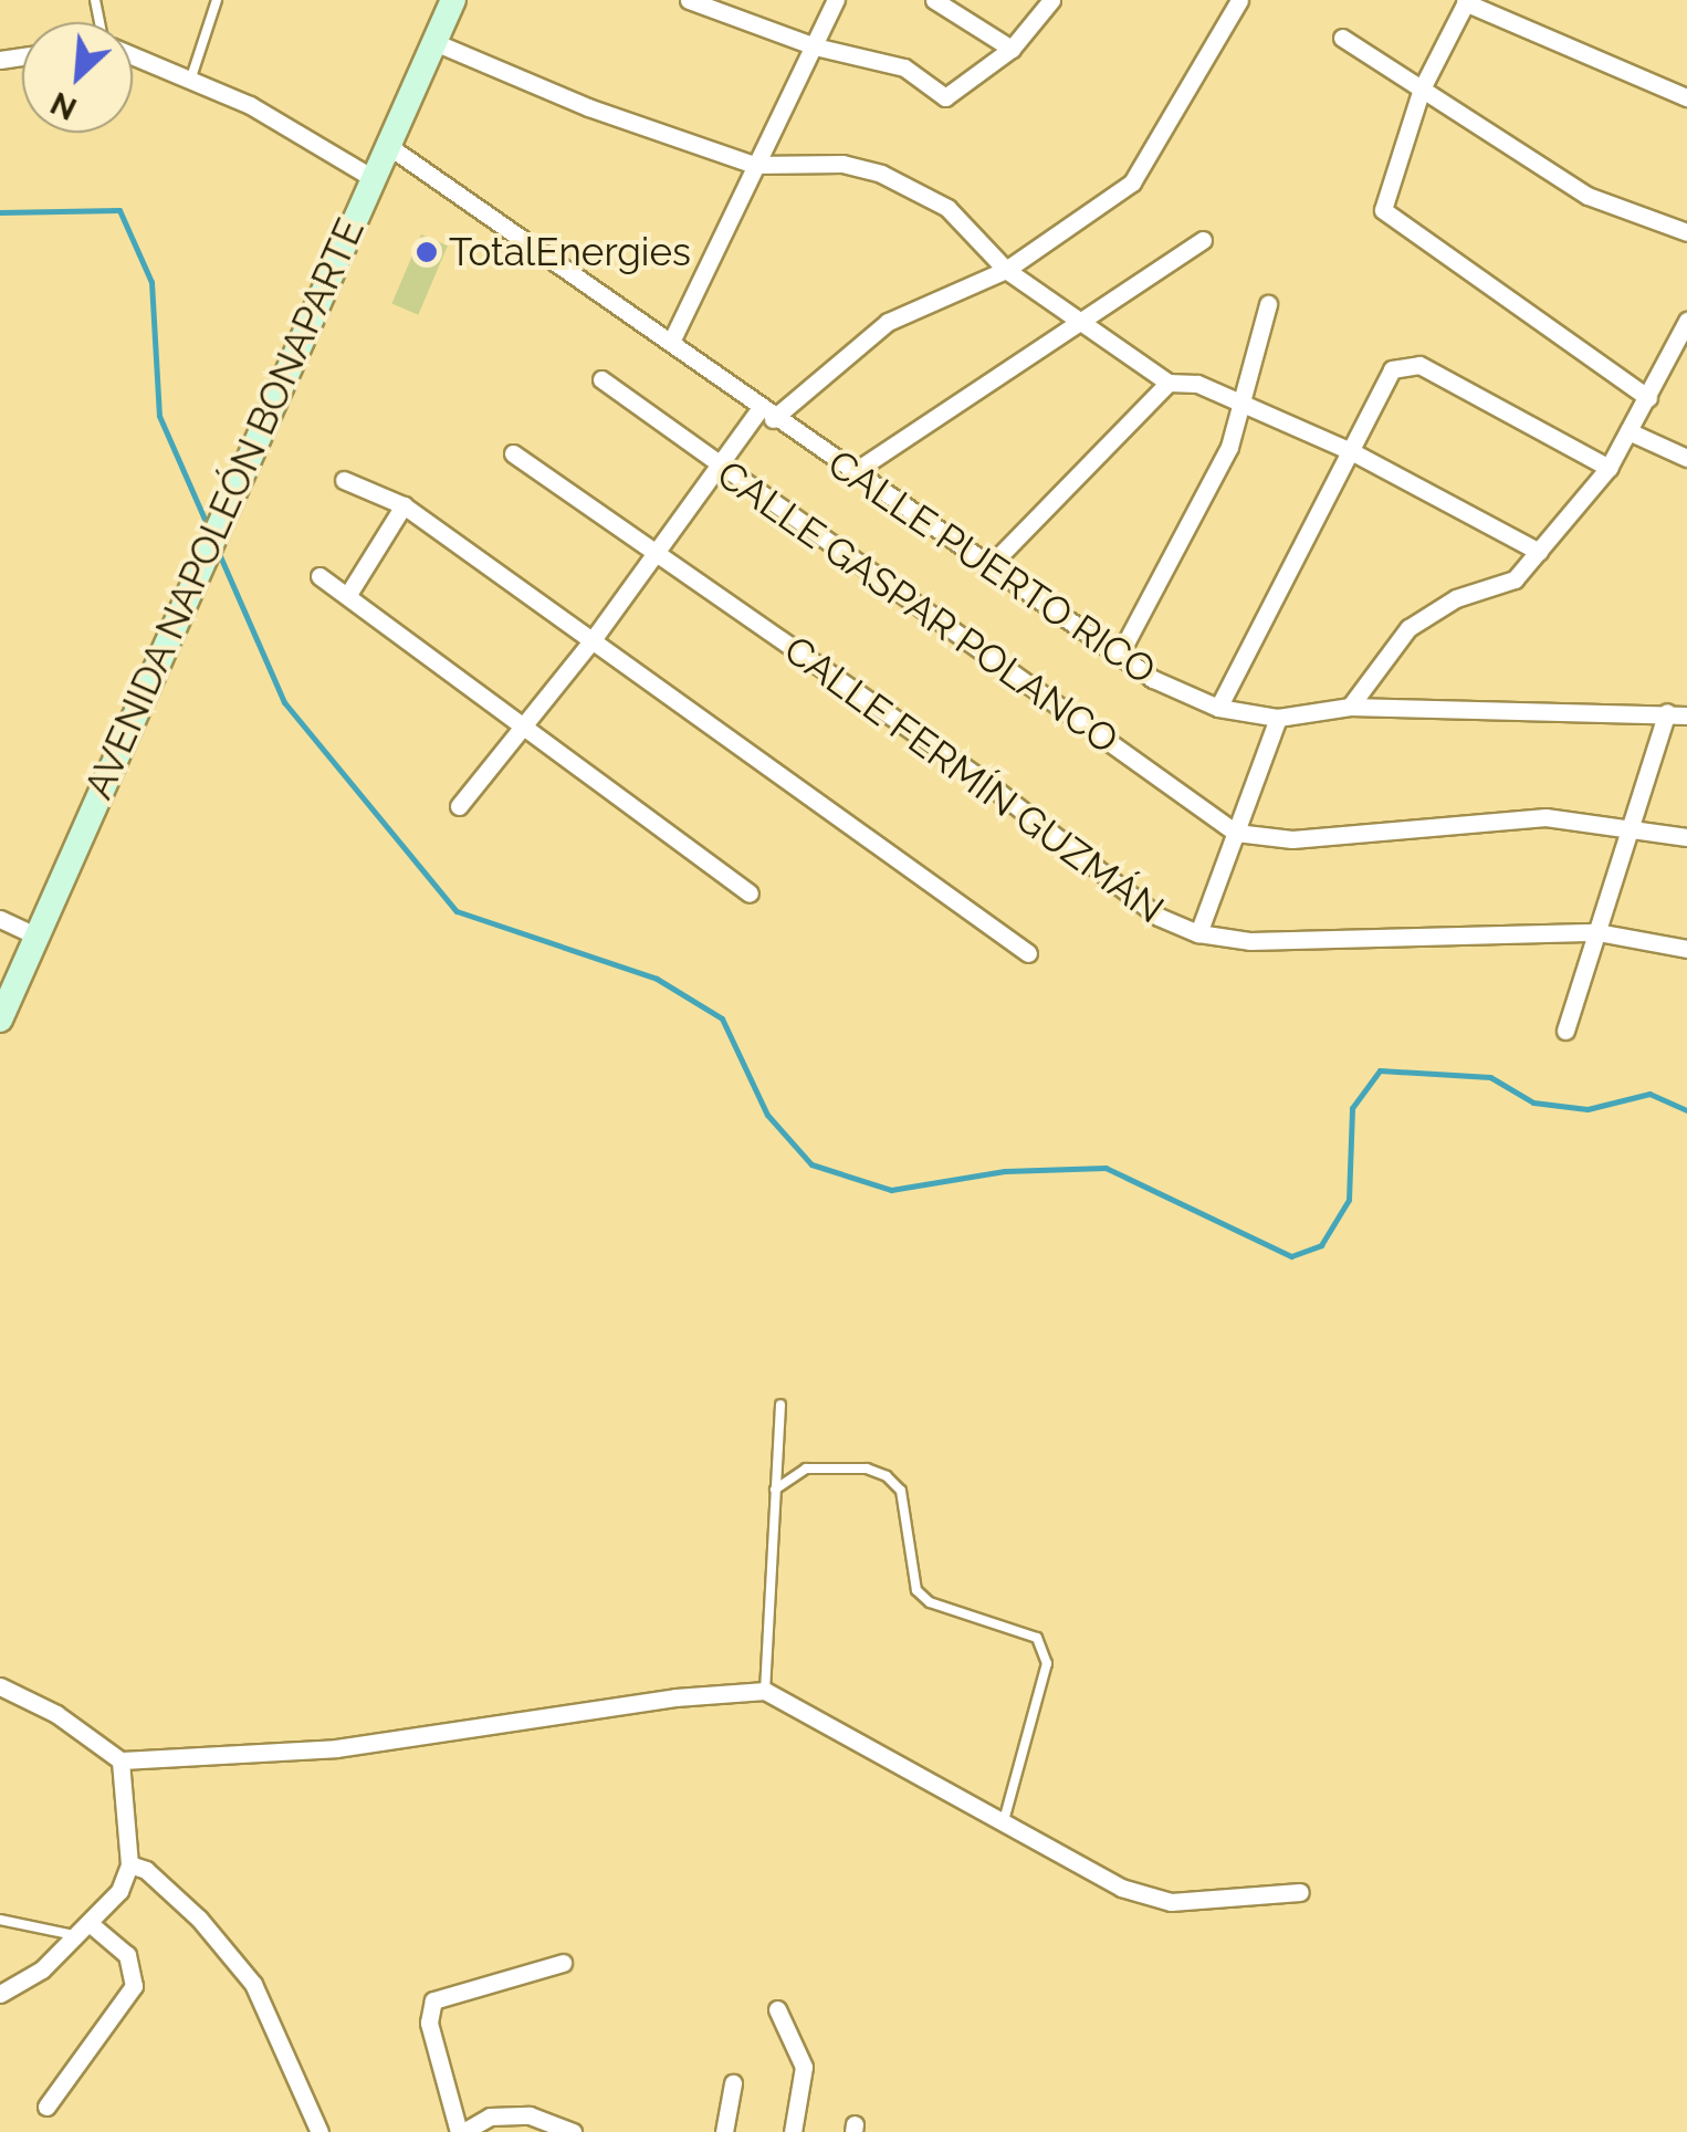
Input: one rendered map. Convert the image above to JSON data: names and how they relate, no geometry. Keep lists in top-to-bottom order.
{
  "streets": {
    "main road": ["AVENIDA NAPOLEÓN BONAPARTE"],
    "street": ["CALLE PUERTO RICO", "CALLE GASPAR POLANCO", "CALLE FERMÍN GUZMÁN"]
  },
  "crossings": [
    ["AVENIDA NAPOLEÓN BONAPARTE", "CALLE PUERTO RICO"]
  ],
  "places": ["TotalEnergies"],
  "north": "bottom left"
}
